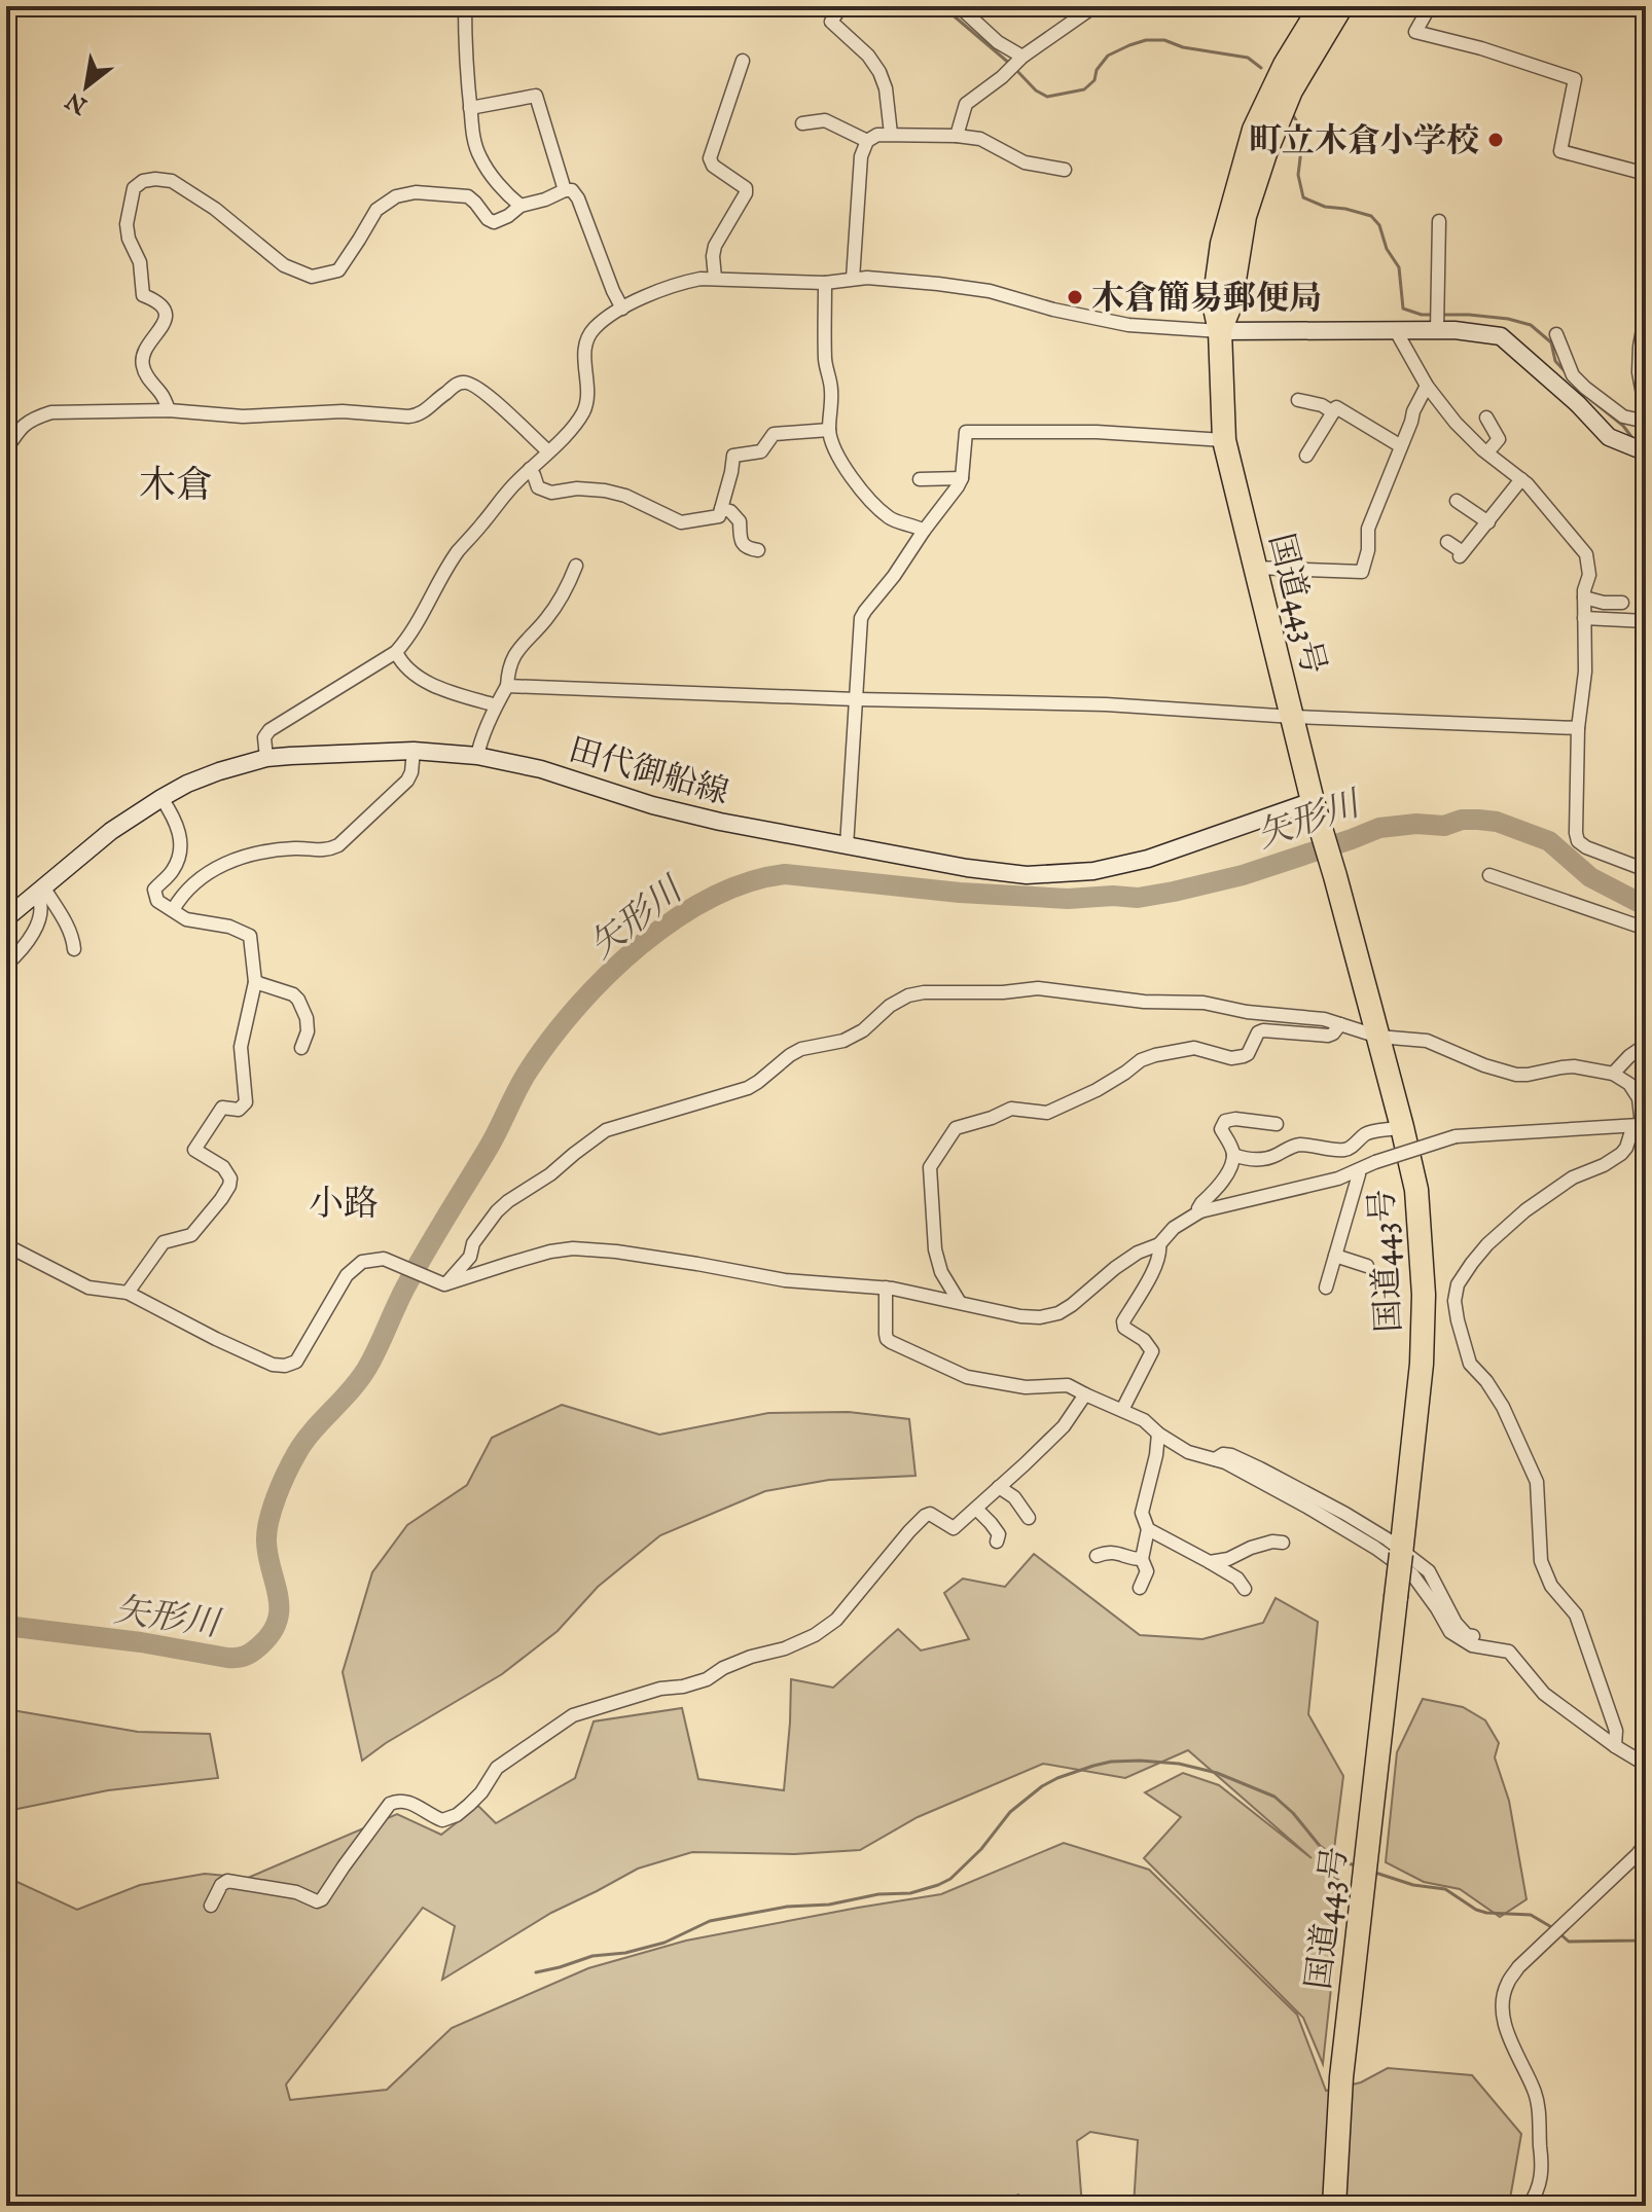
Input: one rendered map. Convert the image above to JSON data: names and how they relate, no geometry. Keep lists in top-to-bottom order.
{
  "streets": {
    "highway": ["国道443号"],
    "main road": ["田代御船線"]
  },
  "crossings": [
    ["国道443号", "田代御船線"]
  ],
  "districts": ["木倉", "小路"],
  "water": ["矢形川"],
  "places": ["町立木倉小学校", "木倉簡易郵便局"],
  "north": "bottom left"
}
